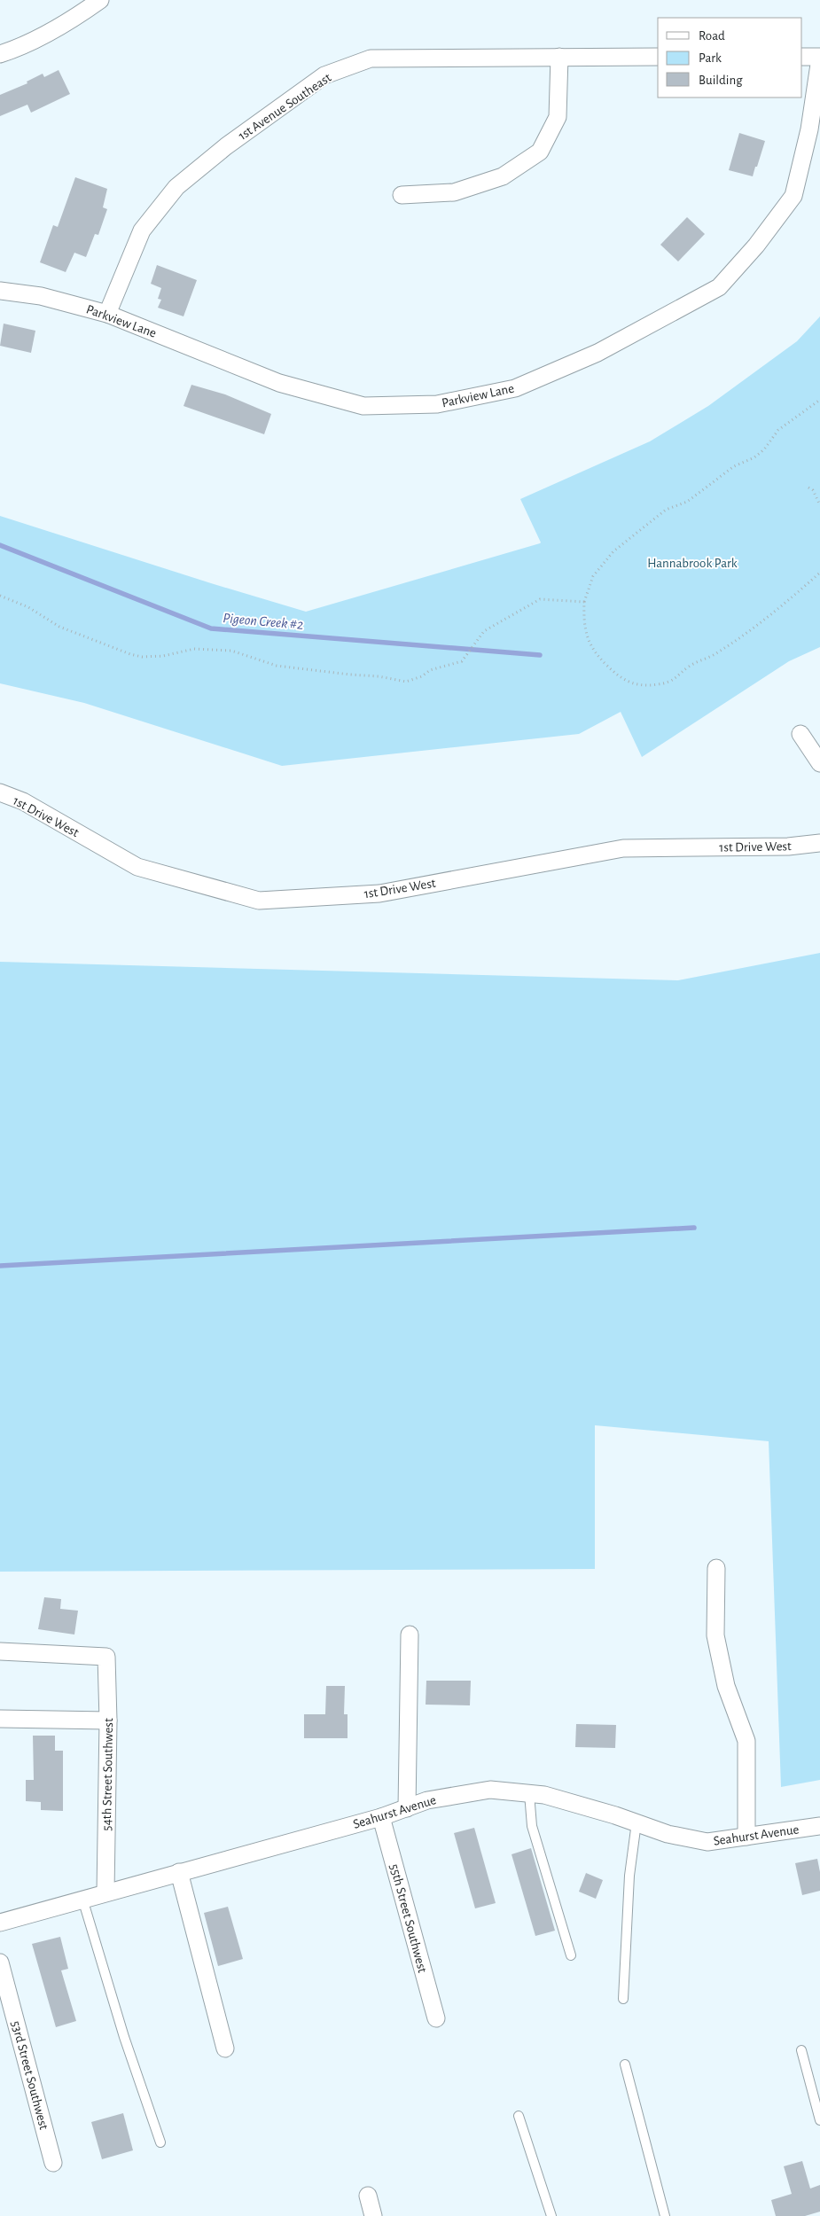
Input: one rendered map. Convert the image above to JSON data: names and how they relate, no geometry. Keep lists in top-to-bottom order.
{
  "streets": {
    "street": [
      "1st Avenue Southeast",
      "Parkview Lane",
      "1st Drive West",
      "54th Street Southwest",
      "Seahurst Avenue",
      "55th Street Southwest",
      "53rd Street Southwest"
    ]
  },
  "crossings": [
    ["1st Avenue Southeast", "Parkview Lane"],
    ["54th Street Southwest", "Seahurst Avenue"],
    ["Seahurst Avenue", "55th Street Southwest"]
  ],
  "water": ["Pigeon Creek #2"],
  "parks": ["Hannabrook Park"],
  "legend": ["Road", "Park", "Building"]
}
